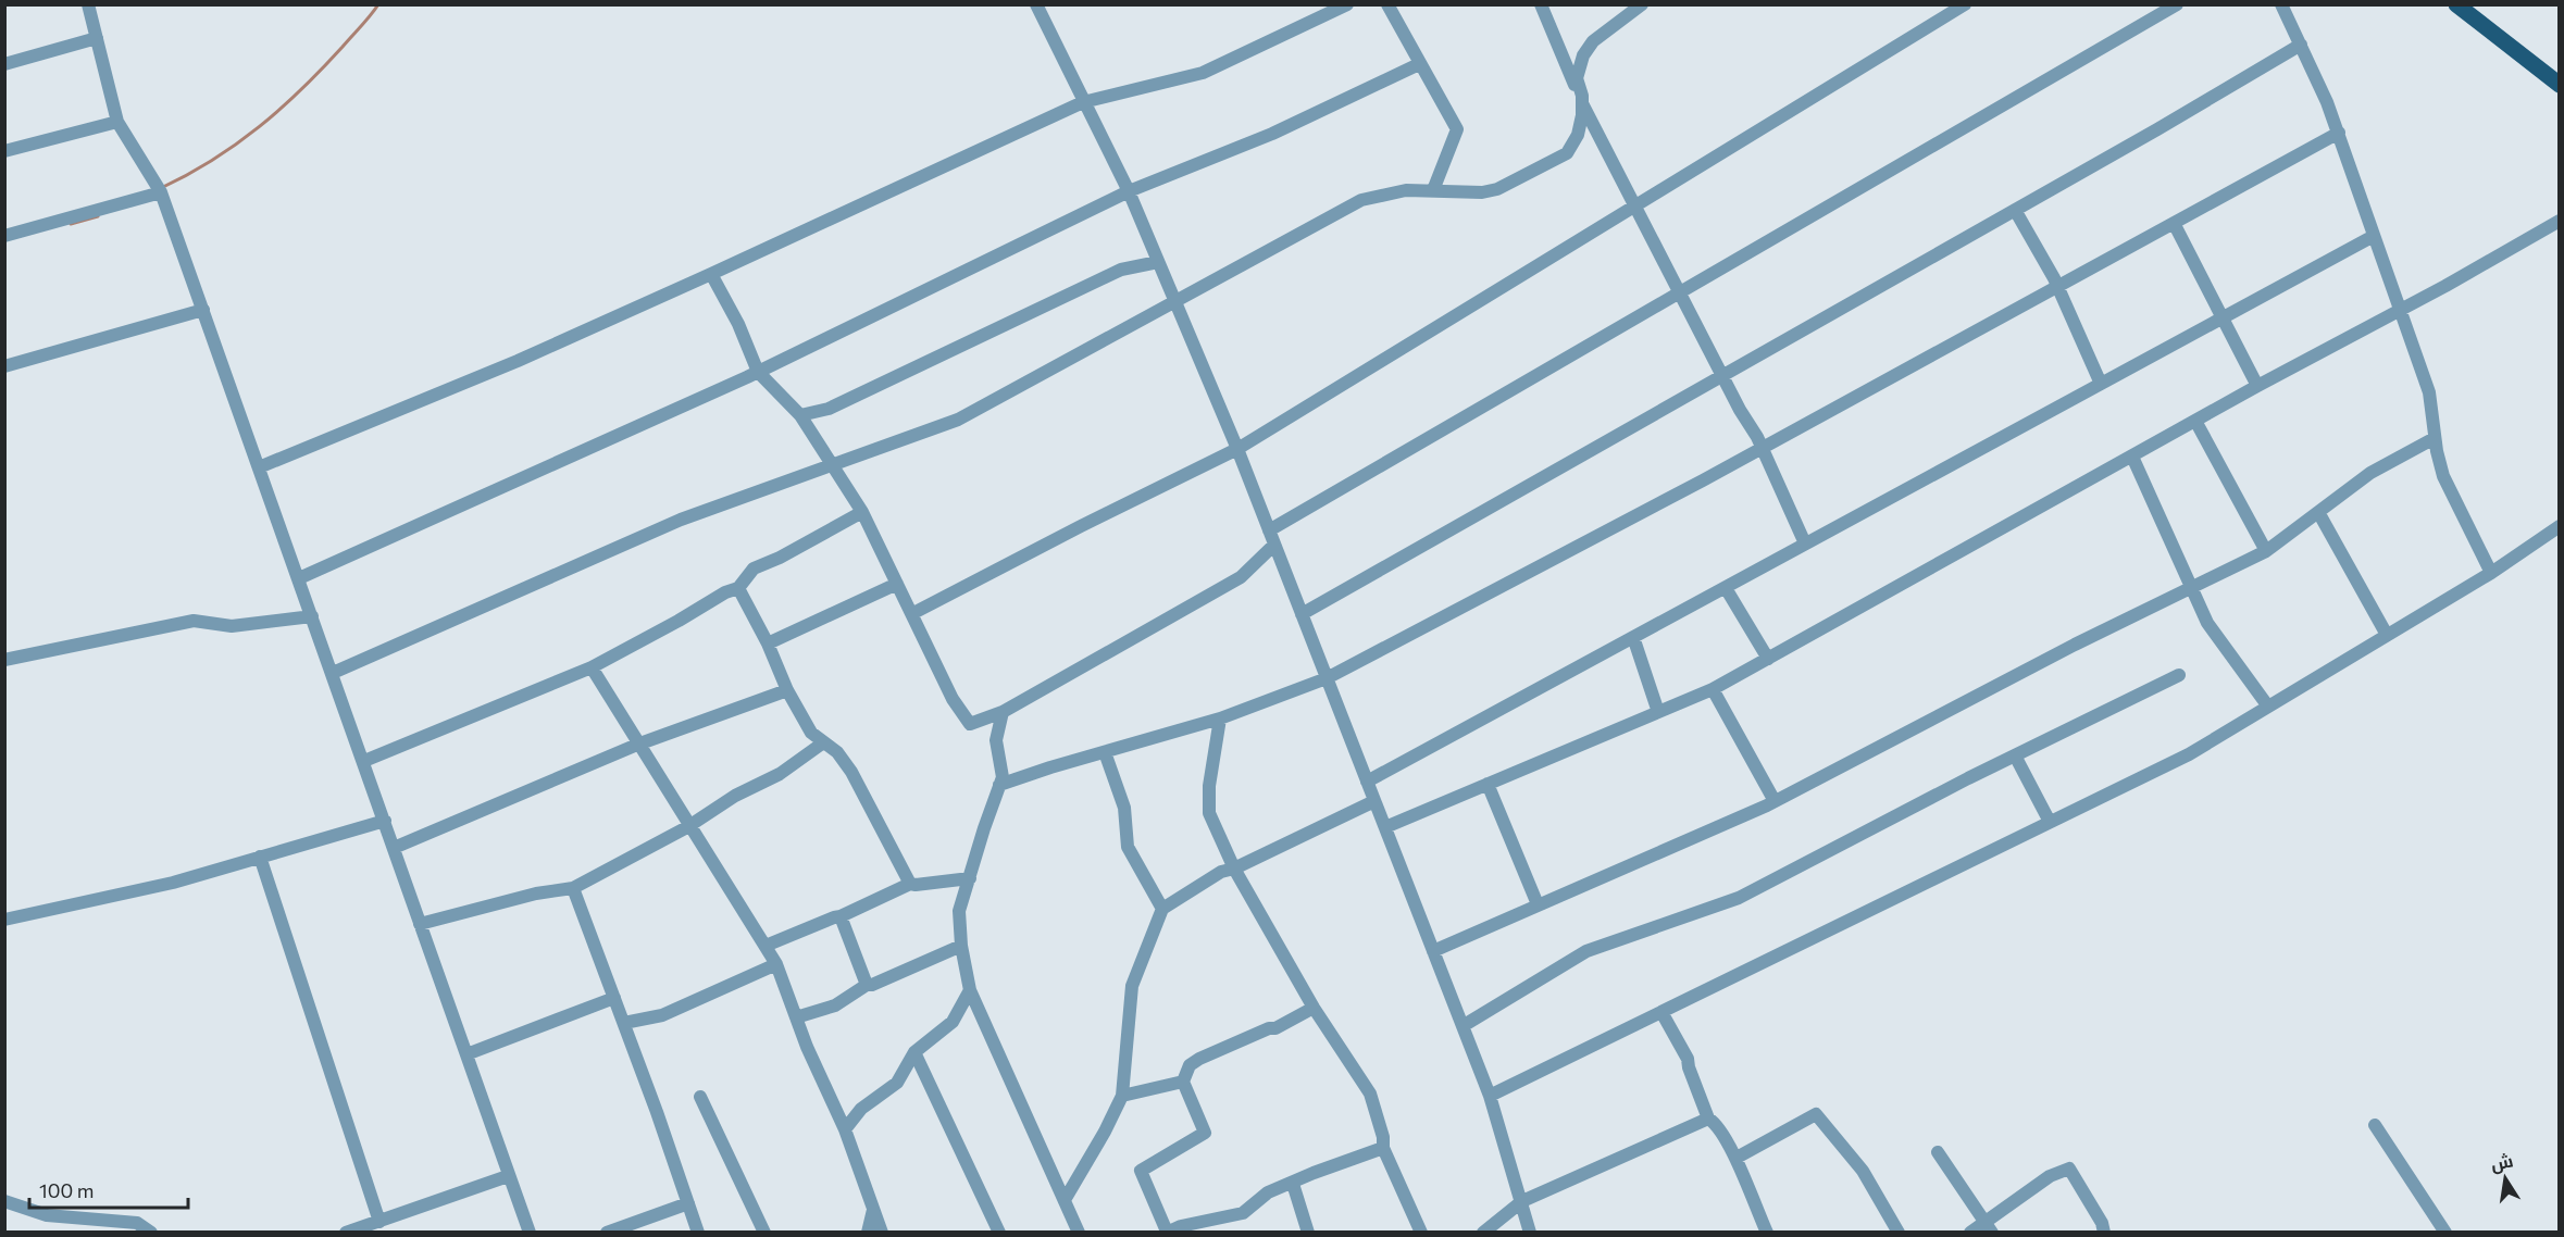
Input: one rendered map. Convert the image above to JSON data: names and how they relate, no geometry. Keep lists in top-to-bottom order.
{
  "scale_bar": "100 m",
  "north": "top"
}
